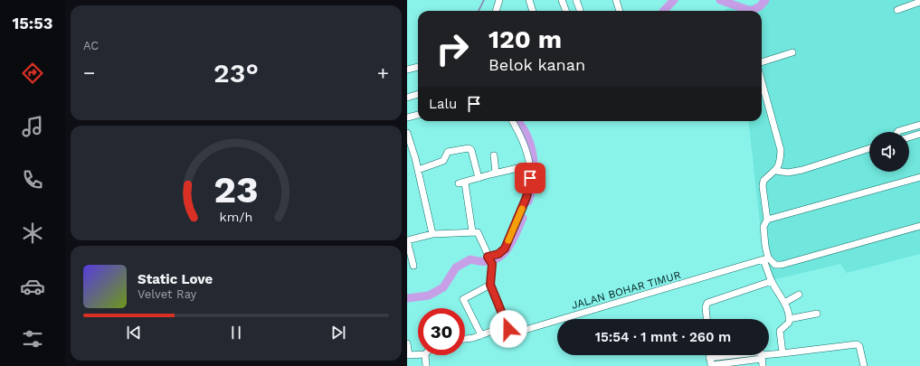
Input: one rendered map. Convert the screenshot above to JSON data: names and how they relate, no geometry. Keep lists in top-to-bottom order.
{
  "streets": {
    "street": ["JALAN BOHAR TIMUR"]
  },
  "page": {
    "tabs": "15:53",
    "tile": "AC",
    "turn": ["120 m", "Belok kanan"],
    "heat": ["−", "23°", "+"],
    "then": "Lalu",
    "song": ["Static Love", "Velvet Ray"],
    "limit": "30",
    "trip": "15:54 · 1 mnt · 260 m",
    "gauge": ["23", "km/h"]
  }
}
